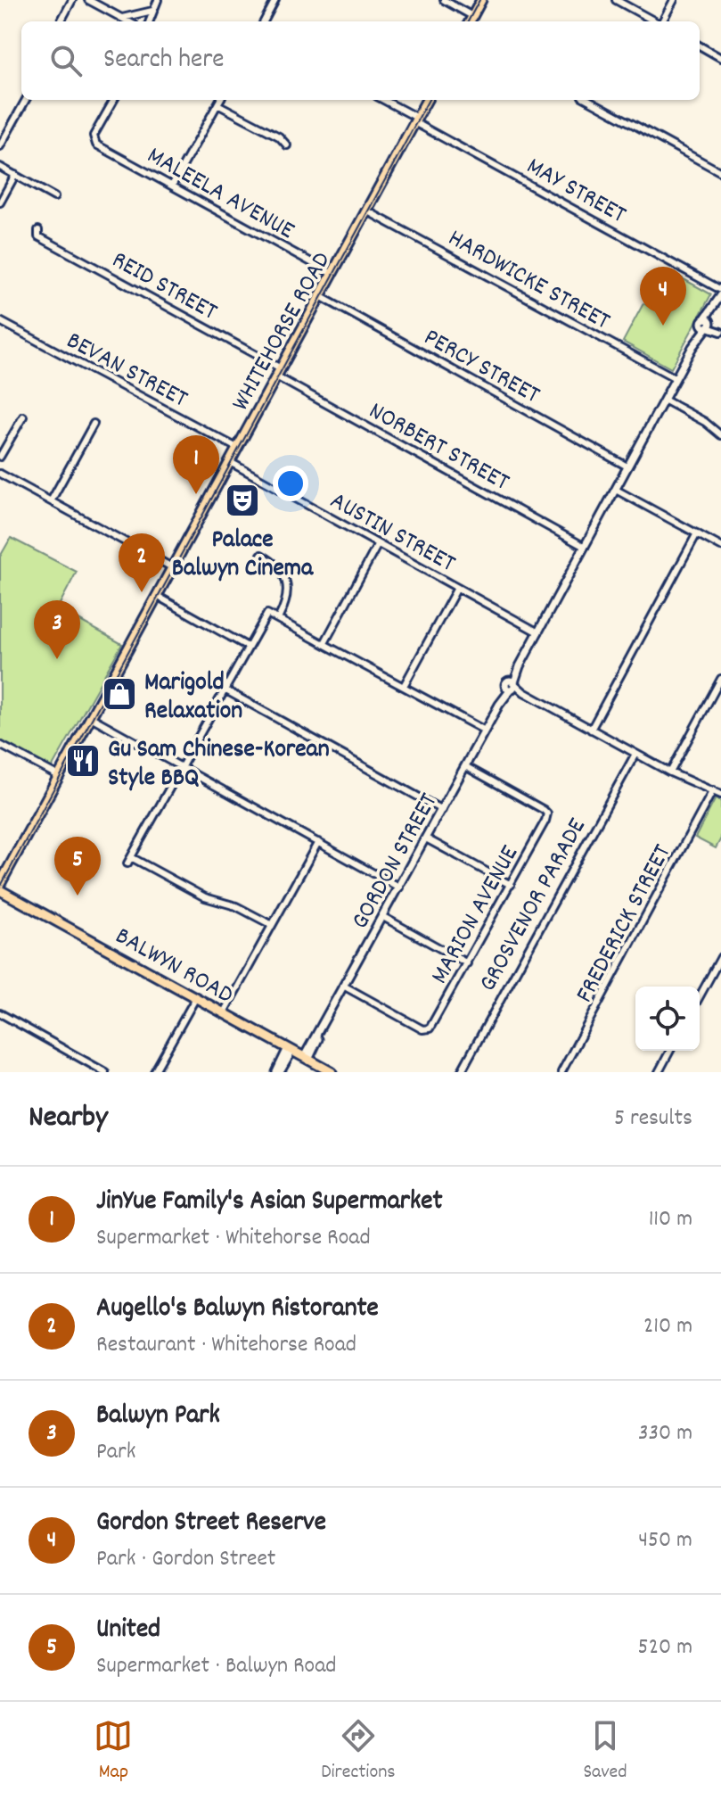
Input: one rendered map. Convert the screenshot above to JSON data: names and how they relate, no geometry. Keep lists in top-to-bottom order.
{
  "streets": {
    "main road": ["WHITEHORSE ROAD", "BALWYN ROAD"],
    "street": [
      "MAY STREET",
      "MALEELA AVENUE",
      "HARDWICKE STREET",
      "REID STREET",
      "PERCY STREET",
      "BEVAN STREET",
      "NORBERT STREET",
      "AUSTIN STREET",
      "GORDON STREET",
      "GROSVENOR PARADE",
      "MARION AVENUE",
      "FREDERICK STREET"
    ]
  },
  "crossings": [
    ["MAY STREET", "WHITEHORSE ROAD"],
    ["MAY STREET", "GORDON STREET"],
    ["MALEELA AVENUE", "WHITEHORSE ROAD"],
    ["HARDWICKE STREET", "WHITEHORSE ROAD"],
    ["HARDWICKE STREET", "GORDON STREET"],
    ["REID STREET", "WHITEHORSE ROAD"],
    ["REID STREET", "NORBERT STREET"],
    ["WHITEHORSE ROAD", "PERCY STREET"],
    ["WHITEHORSE ROAD", "BEVAN STREET"],
    ["WHITEHORSE ROAD", "NORBERT STREET"],
    ["WHITEHORSE ROAD", "AUSTIN STREET"],
    ["PERCY STREET", "GORDON STREET"],
    ["NORBERT STREET", "GORDON STREET"],
    ["AUSTIN STREET", "GORDON STREET"],
    ["GORDON STREET", "MARION AVENUE"],
    ["GORDON STREET", "BALWYN ROAD"]
  ],
  "places": {
    "theatre": ["Palace Balwyn Cinema"],
    "shop": ["Marigold Relaxation"],
    "restaurant": ["Gu Sam Chinese-Korean Style BBQ"]
  },
  "page": {
    "search": "Search here",
    "pins": [
      "4",
      "1",
      "2",
      "3",
      "5"
    ],
    "heading": ["Nearby", "5 results"],
    "list": [
      {
        "mark": "1",
        "name": "JinYue Family's Asian Supermarket",
        "note": "Supermarket · Whitehorse Road",
        "value": "110 m"
      },
      {
        "mark": "2",
        "name": "Augello's Balwyn Ristorante",
        "note": "Restaurant · Whitehorse Road",
        "value": "210 m"
      },
      {
        "mark": "3",
        "name": "Balwyn Park",
        "note": "Park",
        "value": "330 m"
      },
      {
        "mark": "4",
        "name": "Gordon Street Reserve",
        "note": "Park · Gordon Street",
        "value": "450 m"
      },
      {
        "mark": "5",
        "name": "United",
        "note": "Supermarket · Balwyn Road",
        "value": "520 m"
      }
    ],
    "nav": ["Map", "Directions", "Saved"]
  }
}
